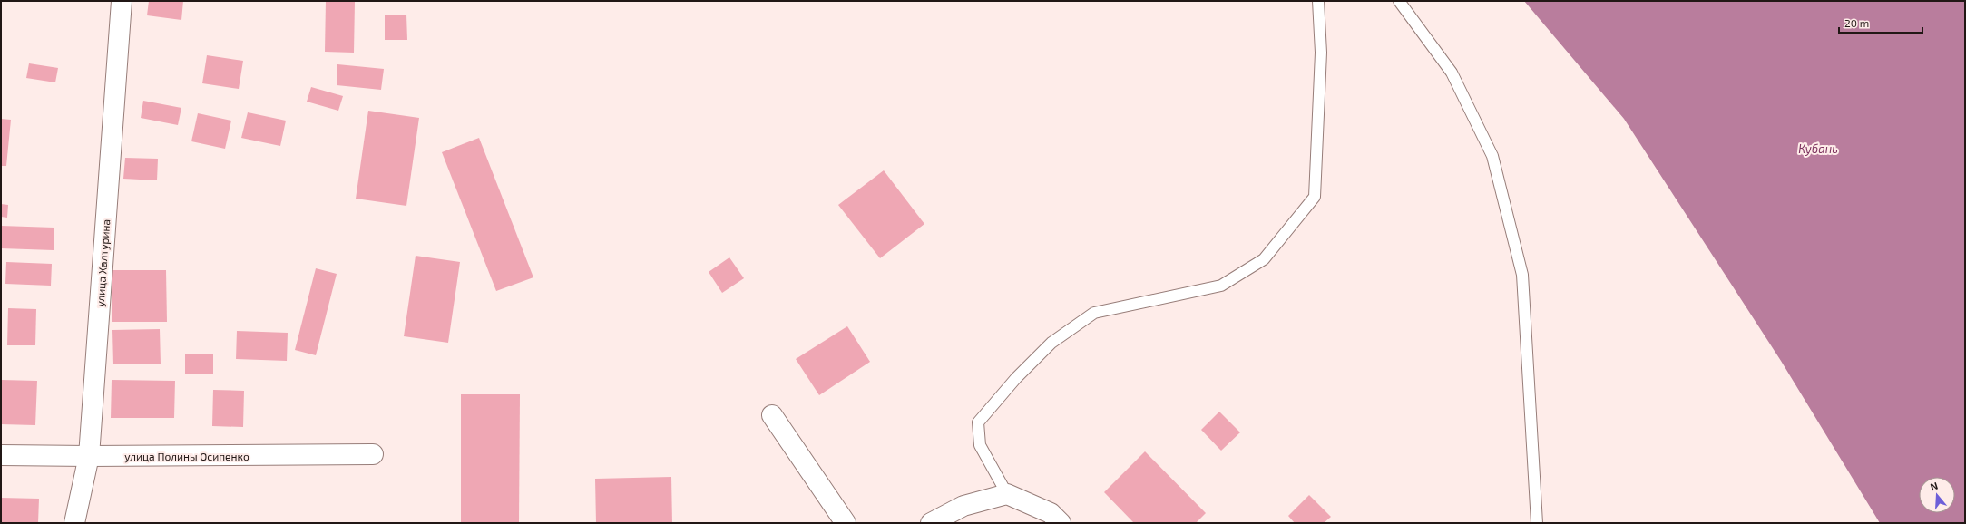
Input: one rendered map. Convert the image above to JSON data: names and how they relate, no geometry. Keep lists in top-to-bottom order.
{
  "streets": {
    "street": ["улица Халтурина", "улица Полины Осипенко"]
  },
  "crossings": [
    ["улица Халтурина", "улица Полины Осипенко"]
  ],
  "water": ["Кубань"],
  "scale_bar": "20 m",
  "north": "top"
}
